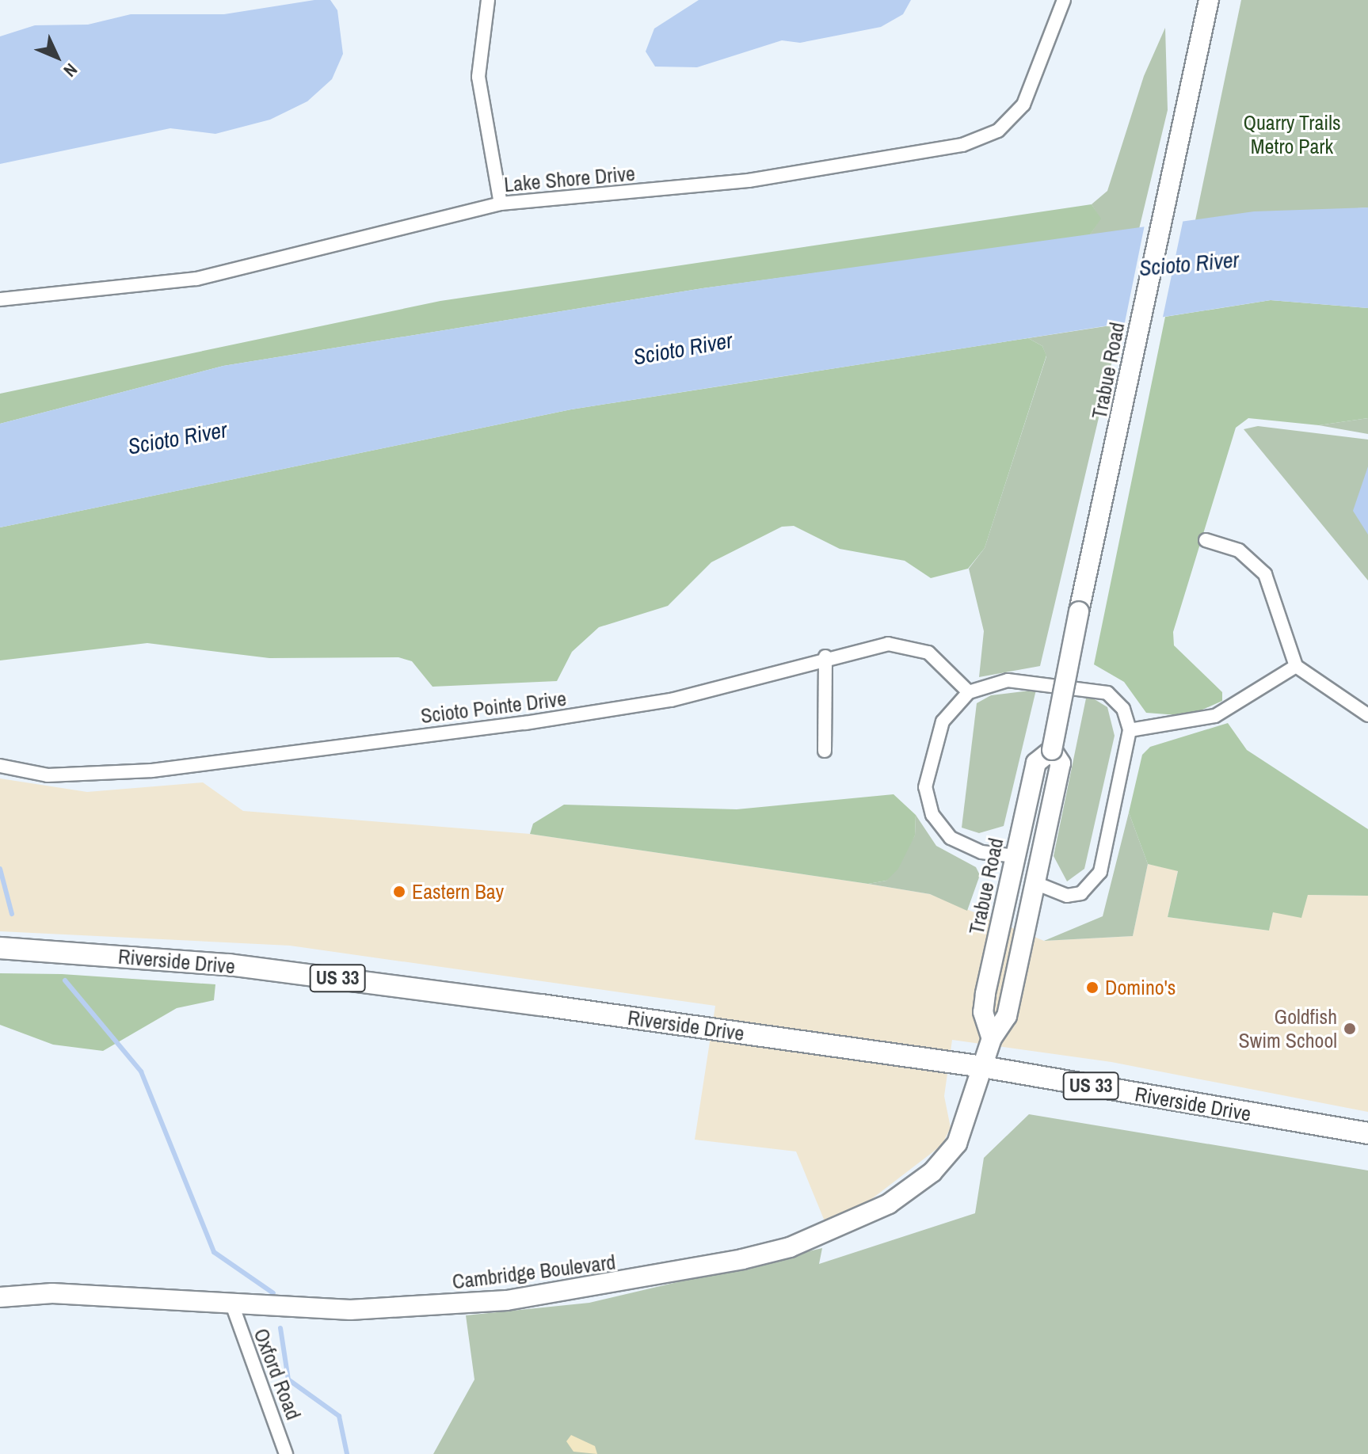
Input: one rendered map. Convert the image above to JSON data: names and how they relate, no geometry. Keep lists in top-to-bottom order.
{
  "streets": {
    "main road": [
      "Trabue Road",
      "Riverside Drive",
      "US 33",
      "Cambridge Boulevard"
    ],
    "street": ["Lake Shore Drive", "Scioto Pointe Drive", "Oxford Road"]
  },
  "crossings": [
    ["Trabue Road", "Riverside Drive"],
    ["Trabue Road", "Cambridge Boulevard"],
    ["Riverside Drive", "Cambridge Boulevard"],
    ["Cambridge Boulevard", "Oxford Road"]
  ],
  "water": ["Scioto River"],
  "parks": ["Quarry Trails Metro Park"],
  "places": ["Eastern Bay", "Domino's", "Goldfish Swim School"],
  "north": "bottom right"
}
